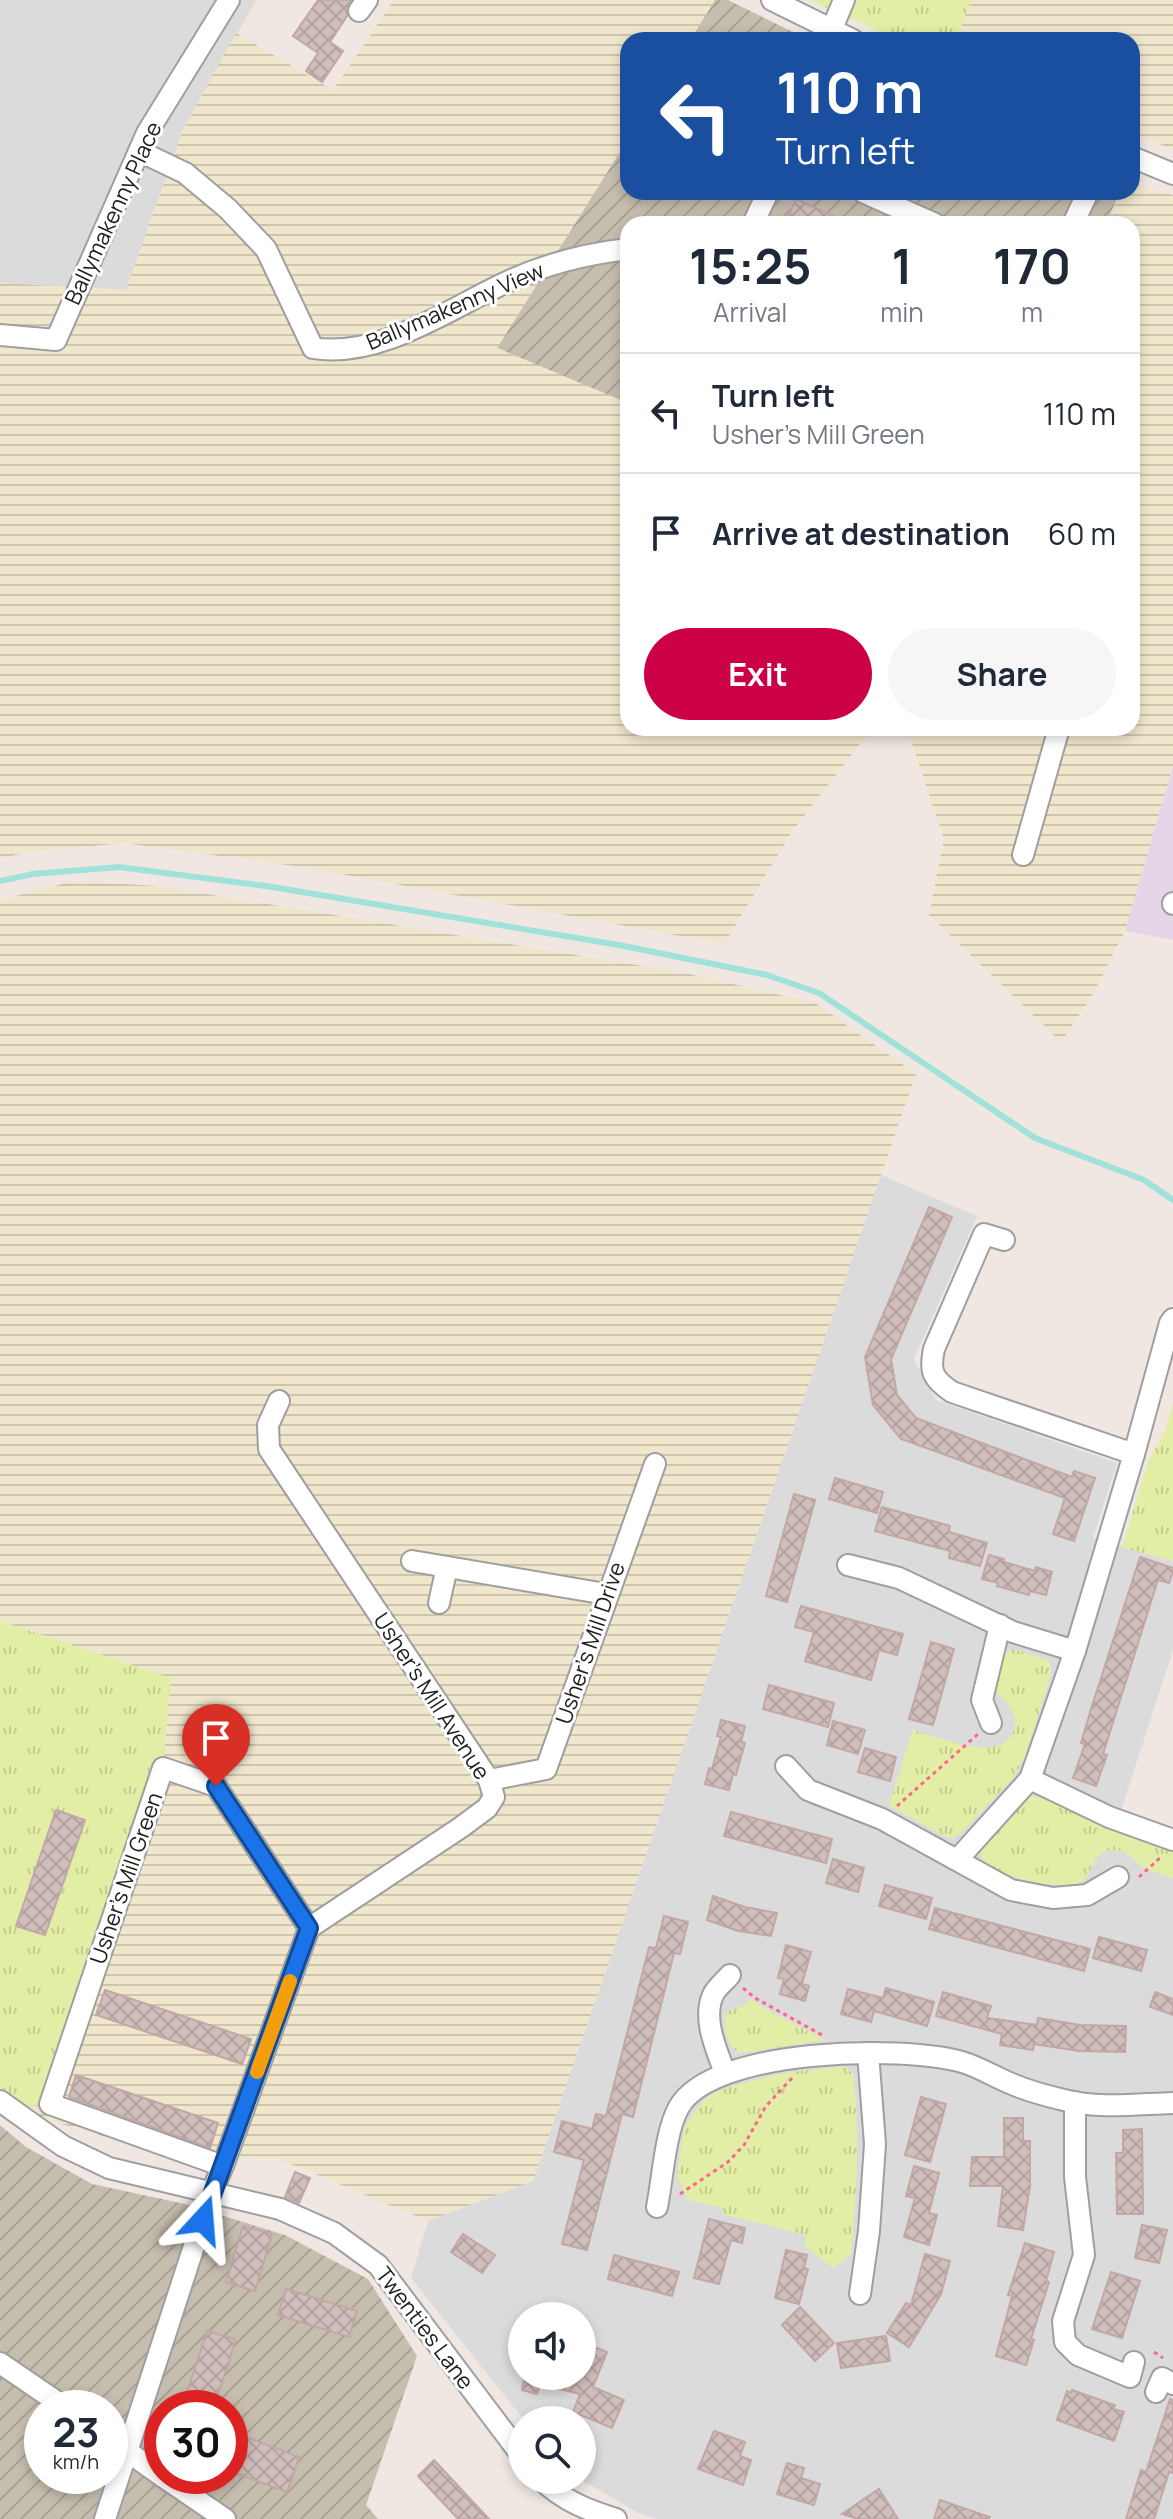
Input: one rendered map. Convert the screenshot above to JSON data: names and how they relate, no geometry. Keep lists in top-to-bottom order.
{
  "streets": {
    "street": [
      "Ballymakenny Place",
      "Ballymakenny View",
      "Usher's Mill Drive",
      "Usher's Mill Avenue",
      "Usher's Mill Green",
      "Twenties Lane"
    ]
  },
  "crossings": [
    ["Ballymakenny Place", "Ballymakenny View"],
    ["Usher's Mill Drive", "Usher's Mill Avenue"],
    ["Usher's Mill Avenue", "Usher's Mill Green"]
  ],
  "page": {
    "turn": ["110 m", "Turn left"],
    "eta": [
      "15:25",
      "Arrival",
      "1",
      "min",
      "170",
      "m"
    ],
    "list": [
      {
        "name": "Turn left",
        "note": "Usher's Mill Green",
        "value": "110 m"
      },
      {
        "name": "Arrive at destination",
        "value": "60 m"
      }
    ],
    "buttons": ["Exit", "Share"],
    "speed": "23 km/h",
    "limit": "30"
  }
}
